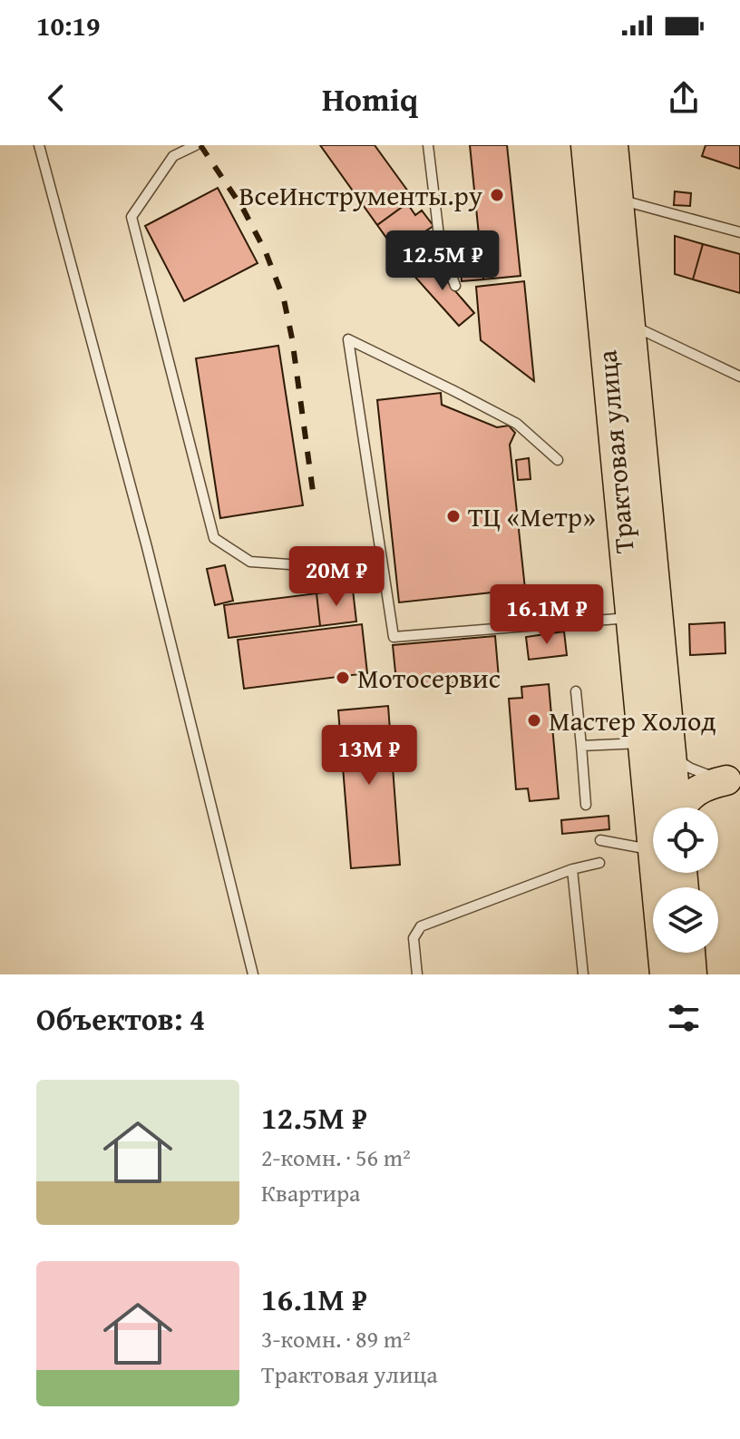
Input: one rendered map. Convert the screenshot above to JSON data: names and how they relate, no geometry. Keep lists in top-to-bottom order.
{
  "streets": {
    "main road": ["Трактовая улица"]
  },
  "places": [
    "ВсеИнструменты.ру",
    "ТЦ «Метр»",
    "Мотосервис",
    "Мастер Холод"
  ],
  "page": {
    "status": "10:19",
    "header": "Homiq",
    "price": [
      "12.5M ₽",
      "20M ₽",
      "16.1M ₽",
      "13M ₽"
    ],
    "heading": "Объектов: 4",
    "list": [
      {
        "name": "12.5M ₽",
        "note": "2-комн. · 56 m² · Квартира"
      },
      {
        "name": "16.1M ₽",
        "note": "3-комн. · 89 m² · Трактовая улица"
      }
    ]
  }
}
